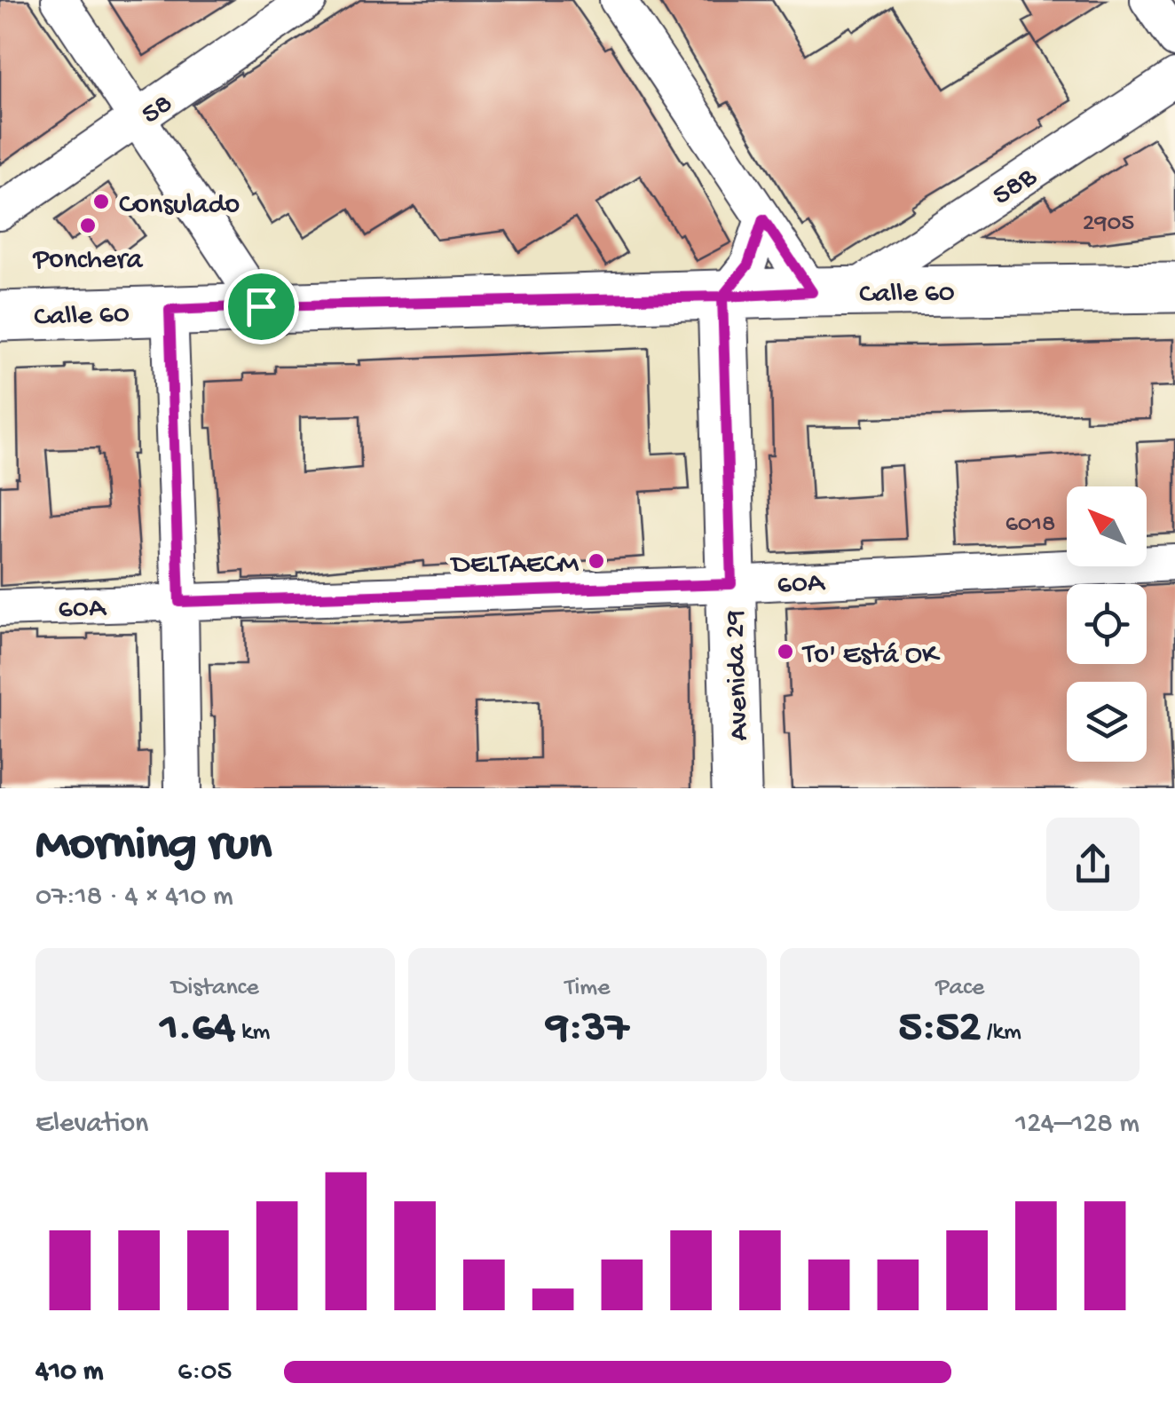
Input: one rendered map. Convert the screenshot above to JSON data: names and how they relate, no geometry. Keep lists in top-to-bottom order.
{
  "streets": {
    "street": [
      "58",
      "58B",
      "Calle 60",
      "60A",
      "Avenida 29"
    ]
  },
  "crossings": [
    ["58B", "Calle 60"],
    ["Calle 60", "Avenida 29"],
    ["60A", "Avenida 29"]
  ],
  "places": [
    "Consulado",
    "Ponchera",
    "DELTAECM",
    "To' Está OK"
  ],
  "house_numbers": ["2905", "6018"],
  "north": "top left",
  "page": {
    "heading": ["Morning run", "07:18 · 4 × 410 m"],
    "stats": [
      ["Distance", "1.64 km"],
      ["Time", "9:37"],
      ["Pace", "5:52 /km"]
    ],
    "chart": ["Elevation", "124–128 m"],
    "list": [
      {
        "name": "410 m",
        "note": "6:05"
      }
    ]
  }
}
